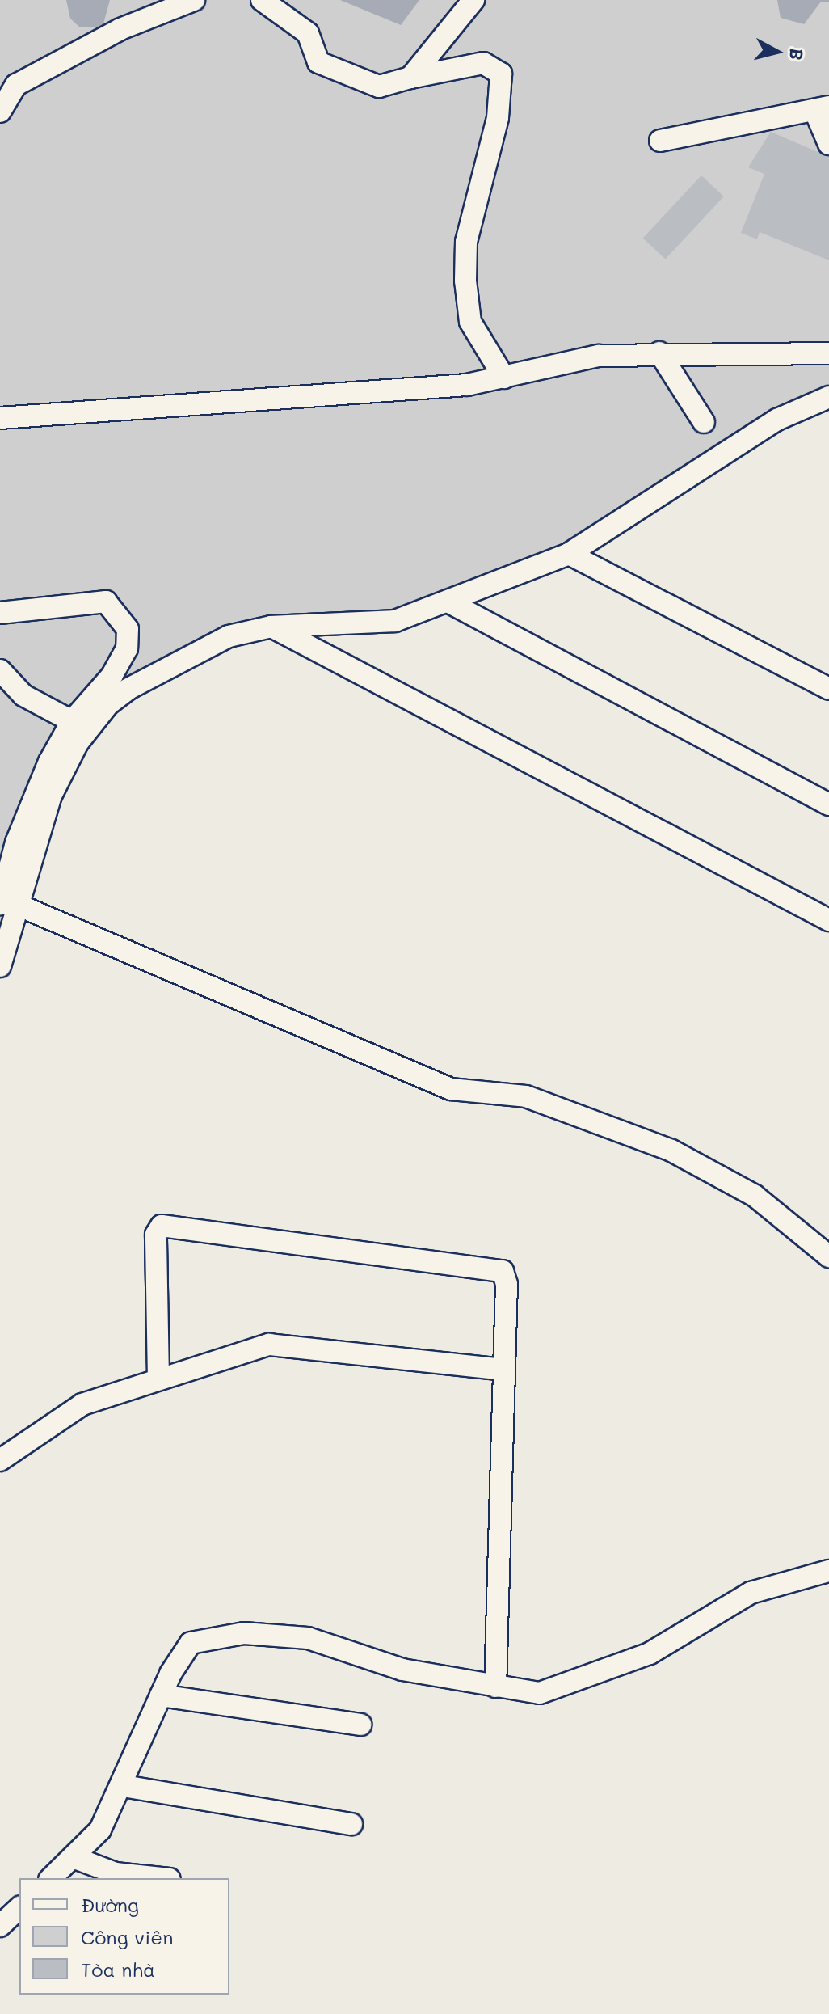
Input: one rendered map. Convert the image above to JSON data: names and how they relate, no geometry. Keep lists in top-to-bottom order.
{
  "legend": ["Đường", "Công viên", "Tòa nhà"],
  "north": "right"
}
